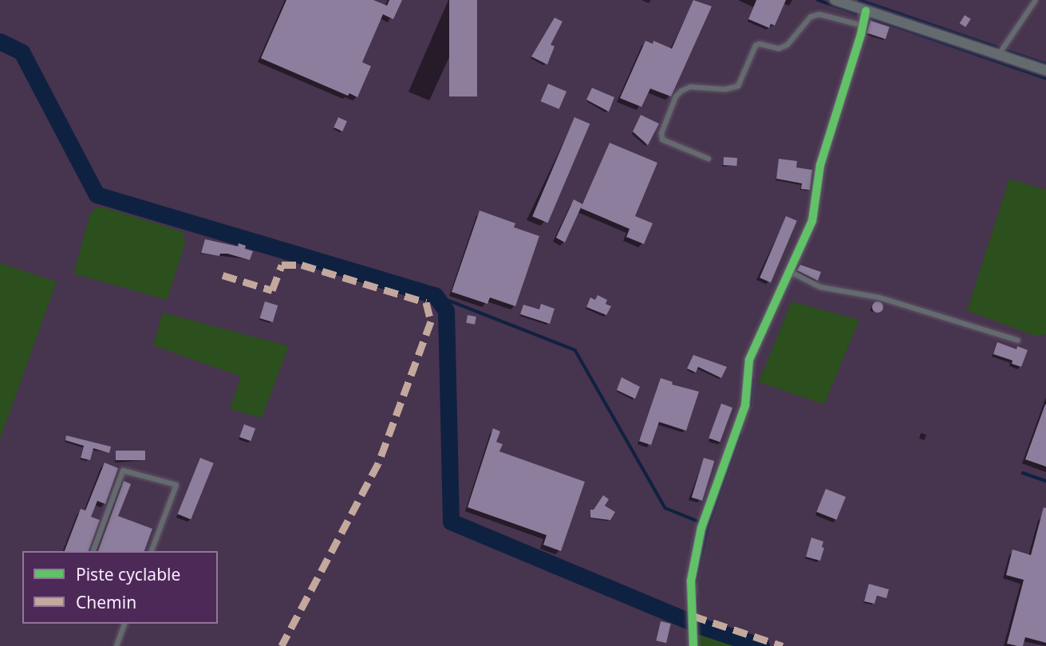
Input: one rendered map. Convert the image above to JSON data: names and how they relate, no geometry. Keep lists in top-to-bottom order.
{
  "legend": ["Piste cyclable", "Chemin"]
}
